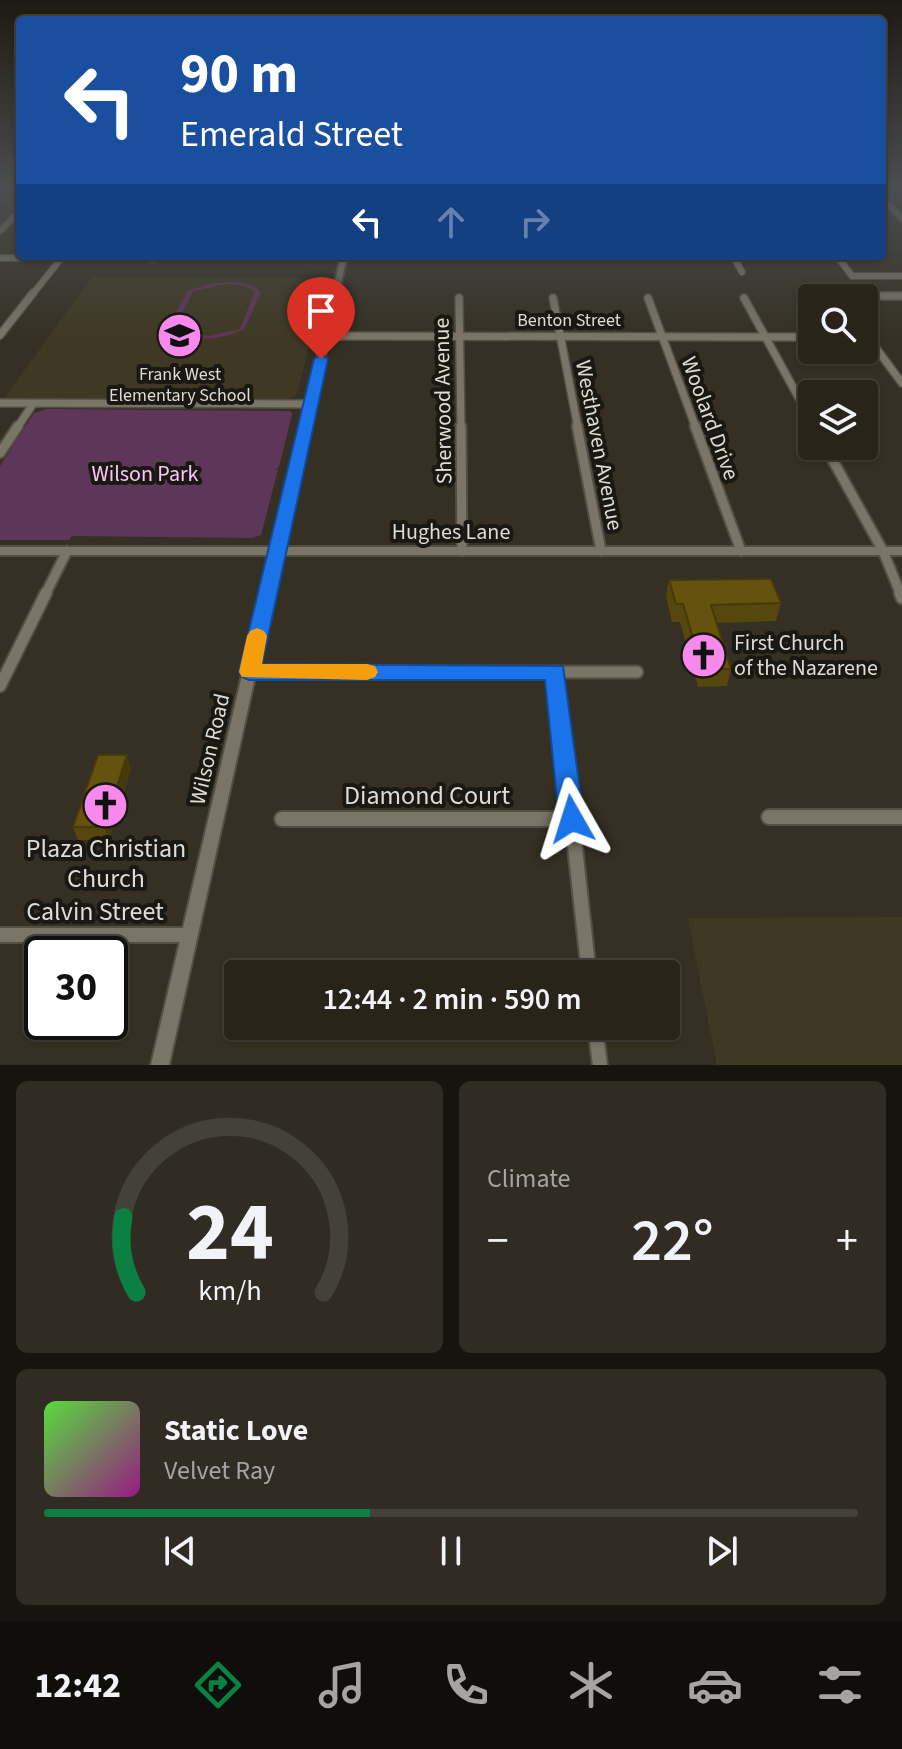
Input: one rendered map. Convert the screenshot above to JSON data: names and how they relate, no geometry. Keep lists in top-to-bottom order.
{
  "streets": {
    "street": [
      "Benton Street",
      "Sherwood Avenue",
      "Woolard Drive",
      "Westhaven Avenue",
      "Hughes Lane",
      "Wilson Road",
      "Diamond Court",
      "Calvin Street"
    ]
  },
  "crossings": [
    ["Benton Street", "Sherwood Avenue"],
    ["Benton Street", "Woolard Drive"],
    ["Benton Street", "Westhaven Avenue"],
    ["Benton Street", "Wilson Road"],
    ["Sherwood Avenue", "Hughes Lane"],
    ["Woolard Drive", "Hughes Lane"],
    ["Westhaven Avenue", "Hughes Lane"],
    ["Hughes Lane", "Wilson Road"],
    ["Wilson Road", "Calvin Street"]
  ],
  "parks": ["Wilson Park"],
  "places": {
    "school or university": ["Frank West Elementary School"],
    "church": ["First Church of the Nazarene", "Plaza Christian Church"]
  },
  "page": {
    "turn": ["90 m", "Emerald Street"],
    "limit": "30",
    "trip": "12:44 · 2 min · 590 m",
    "tile": "Climate",
    "heat": ["−", "22°", "+"],
    "song": ["Static Love", "Velvet Ray"],
    "tabs": "12:42",
    "gauge": ["24", "km/h"]
  }
}
